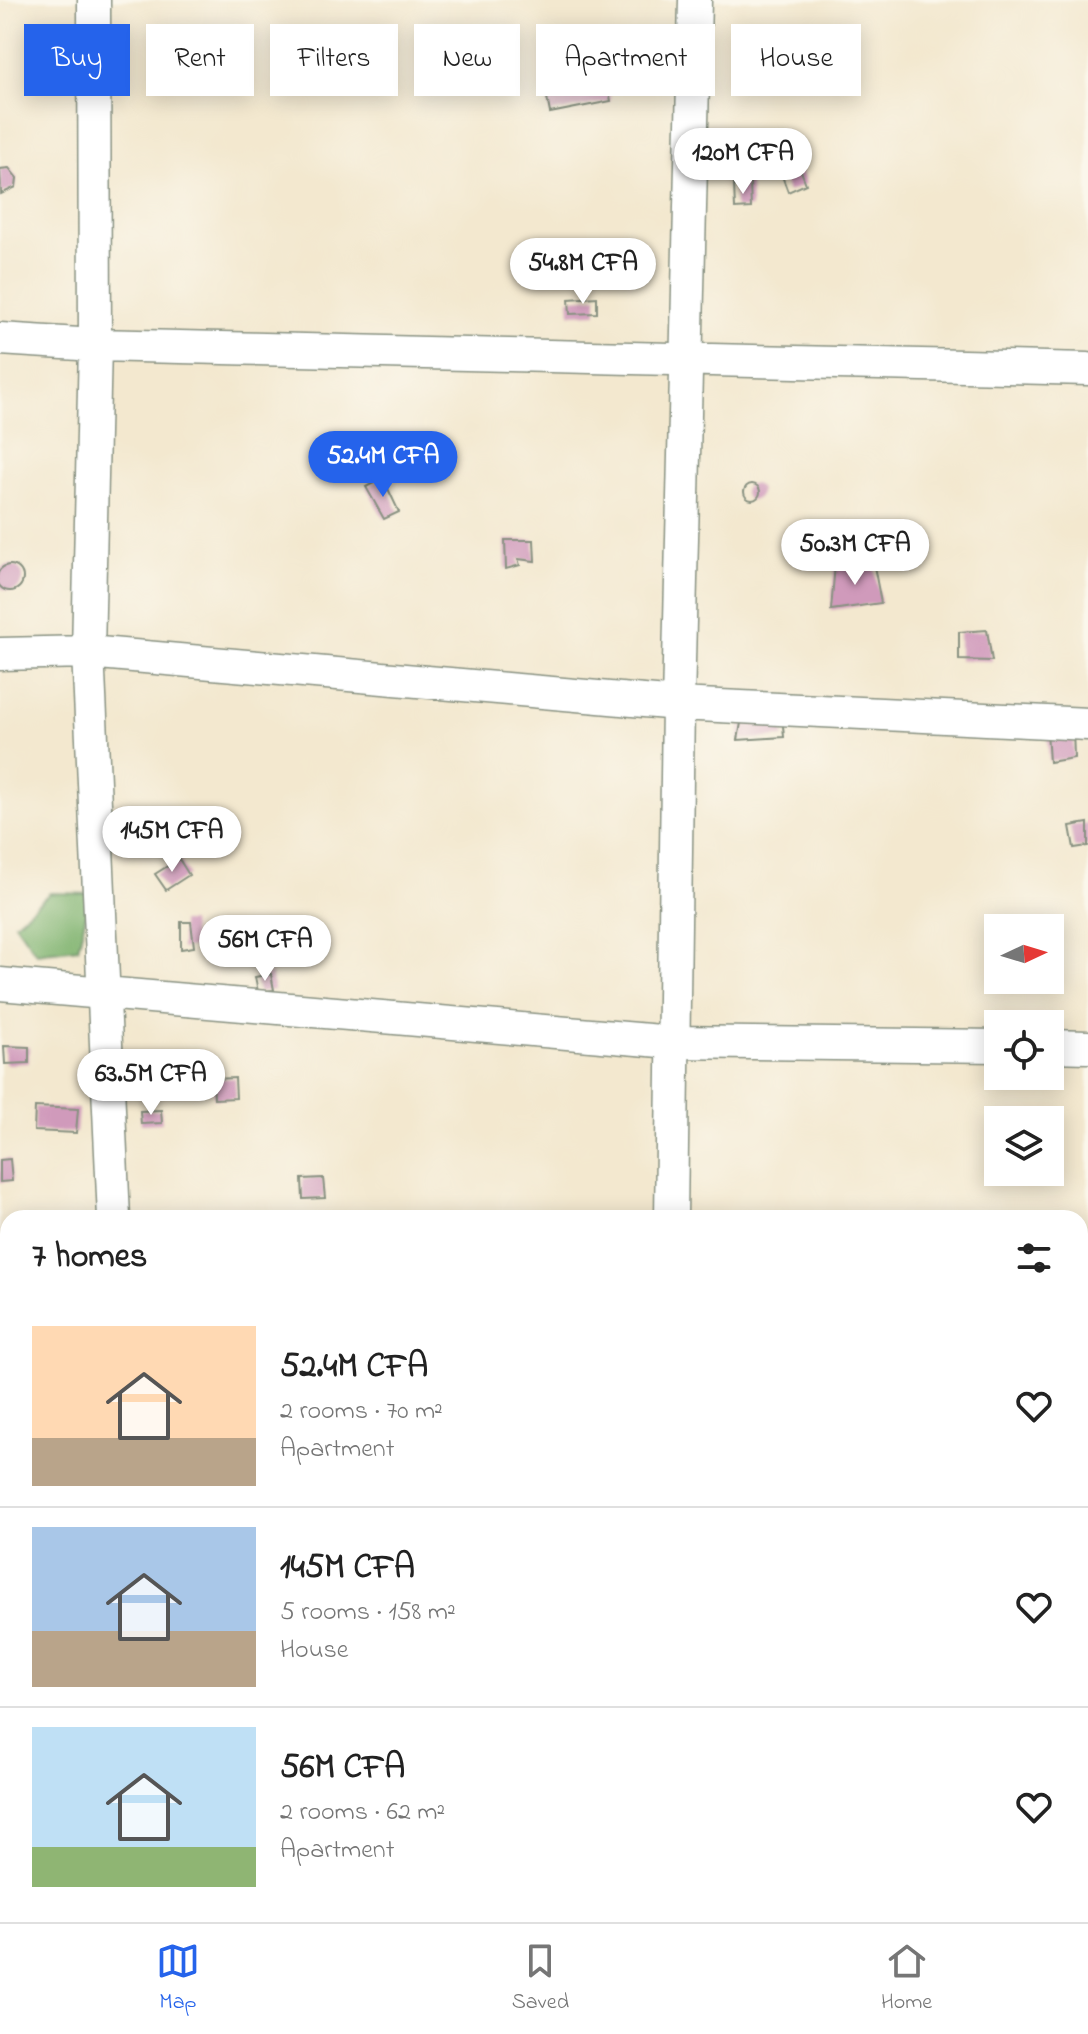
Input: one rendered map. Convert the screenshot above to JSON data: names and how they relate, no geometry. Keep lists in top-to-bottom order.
{
  "north": "right",
  "page": {
    "chip": [
      "Buy",
      "Rent",
      "Filters",
      "New",
      "Apartment",
      "House"
    ],
    "price": [
      "120M CFA",
      "54.8M CFA",
      "52.4M CFA",
      "50.3M CFA",
      "145M CFA",
      "56M CFA",
      "63.5M CFA"
    ],
    "heading": "7 homes",
    "list": [
      {
        "name": "52.4M CFA",
        "note": "2 rooms · 70 m² · Apartment"
      },
      {
        "name": "145M CFA",
        "note": "5 rooms · 158 m² · House"
      },
      {
        "name": "56M CFA",
        "note": "2 rooms · 62 m² · Apartment"
      }
    ],
    "tabs": ["Map", "Saved", "Home"]
  }
}
